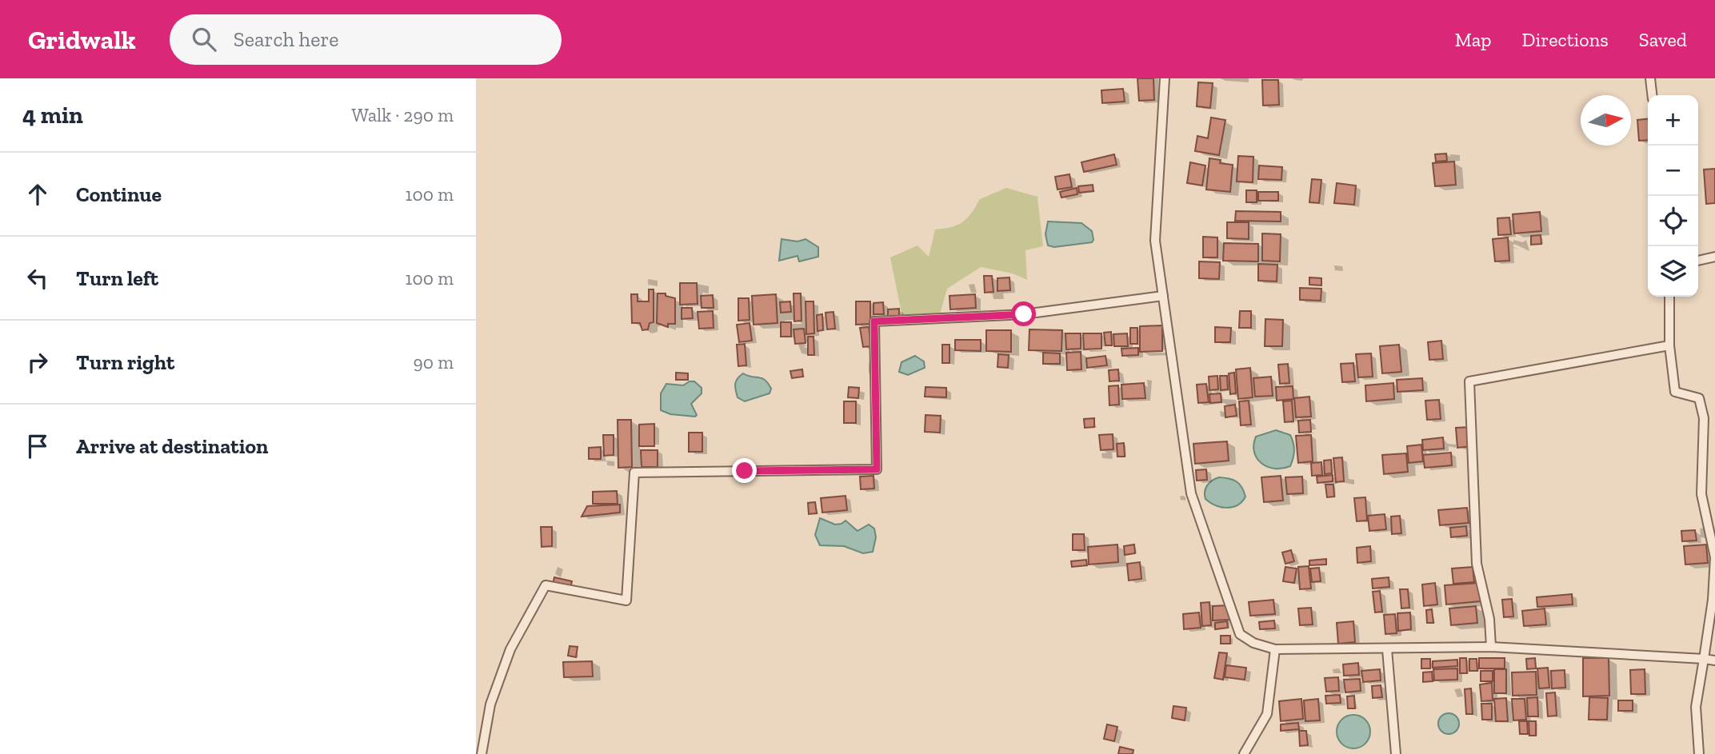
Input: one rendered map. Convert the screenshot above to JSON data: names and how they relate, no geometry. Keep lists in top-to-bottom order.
{
  "north": "right",
  "page": {
    "header": "Gridwalk",
    "search": "Search here",
    "nav": ["Map", "Directions", "Saved"],
    "heading": ["4 min", "Walk · 290 m"],
    "map_buttons": ["+", "−"],
    "list": [
      ["Continue", "100 m"],
      ["Turn left", "100 m"],
      ["Turn right", "90 m"],
      "Arrive at destination"
    ]
  }
}
